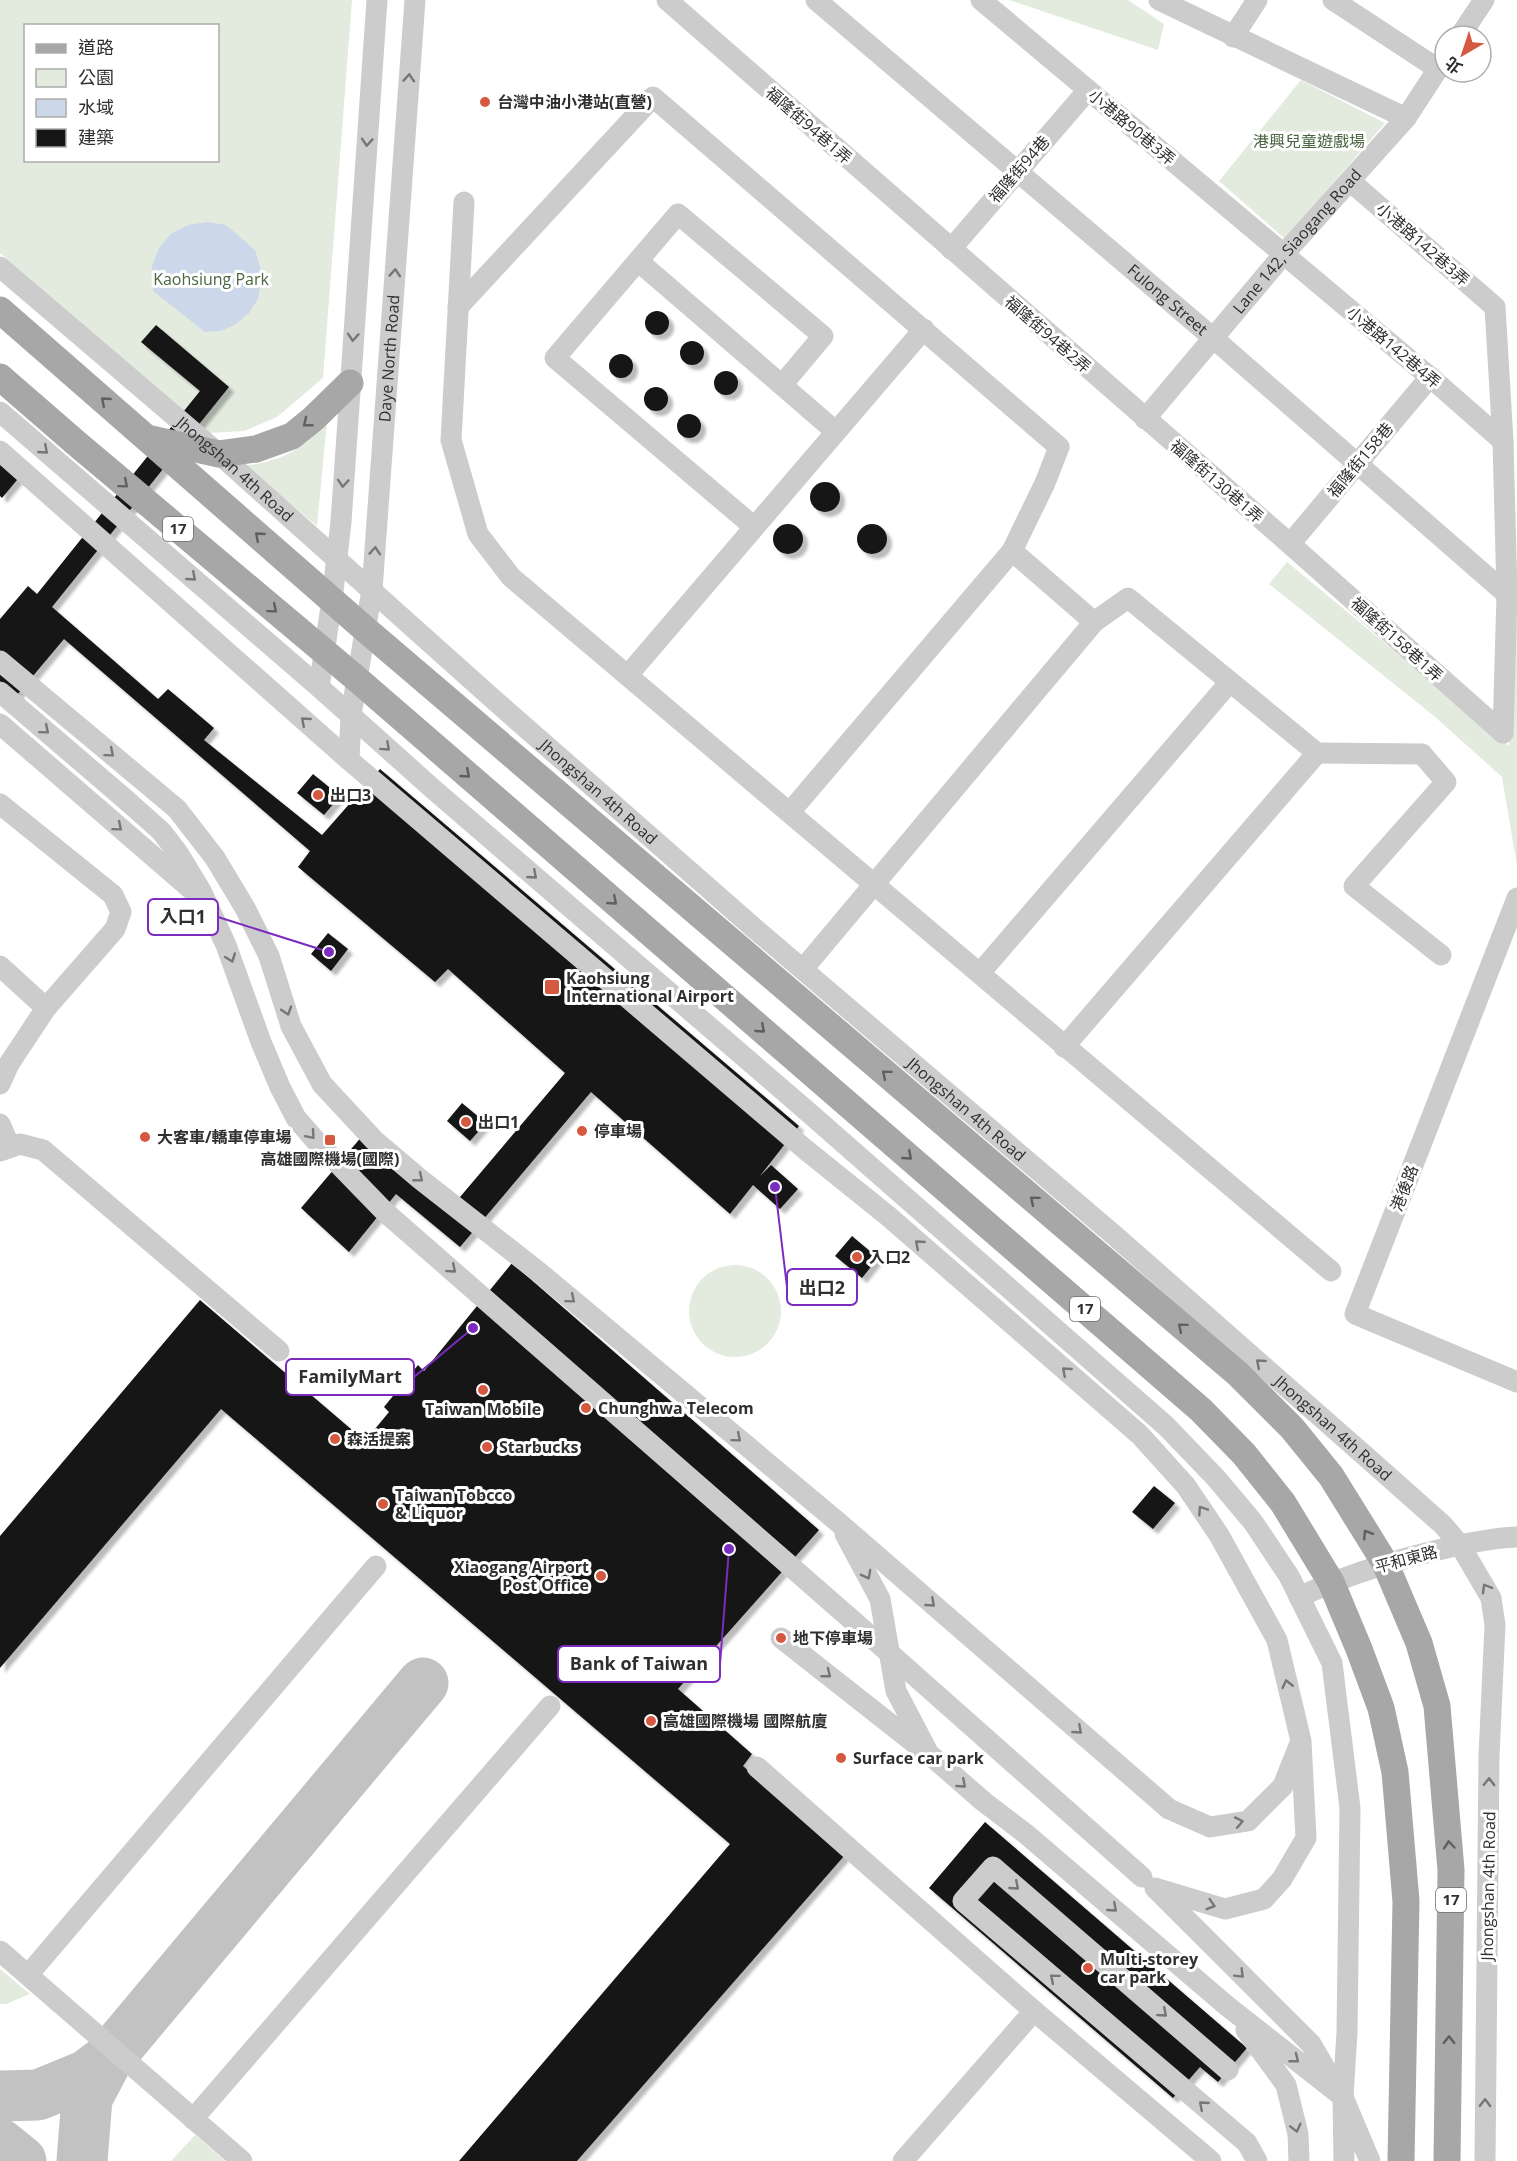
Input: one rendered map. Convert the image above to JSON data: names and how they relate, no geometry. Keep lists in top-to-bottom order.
{
  "streets": {
    "main road": ["Jhongshan 4th Road", "17"],
    "street": [
      "福隆街94巷1弄",
      "小港路90巷3弄",
      "福隆街94巷",
      "Lane 142, Siaogang Road",
      "小港路142巷3弄",
      "Fulong Street",
      "福隆街94巷2弄",
      "小港路142巷4弄",
      "Daye North Road",
      "福隆街158巷",
      "福隆街130巷1弄",
      "福隆街158巷1弄",
      "港後路",
      "平和東路"
    ]
  },
  "crossings": [
    ["福隆街94巷1弄", "福隆街94巷"],
    ["福隆街94巷1弄", "福隆街94巷2弄"],
    ["小港路90巷3弄", "福隆街94巷"],
    ["小港路90巷3弄", "Lane 142, Siaogang Road"],
    ["小港路90巷3弄", "小港路142巷4弄"],
    ["福隆街94巷", "Fulong Street"],
    ["福隆街94巷", "福隆街94巷2弄"],
    ["Lane 142, Siaogang Road", "小港路142巷3弄"],
    ["Lane 142, Siaogang Road", "Fulong Street"],
    ["Lane 142, Siaogang Road", "福隆街94巷2弄"],
    ["Lane 142, Siaogang Road", "小港路142巷4弄"],
    ["Lane 142, Siaogang Road", "福隆街130巷1弄"],
    ["小港路142巷3弄", "小港路142巷4弄"],
    ["Fulong Street", "福隆街158巷"],
    ["Fulong Street", "福隆街158巷1弄"],
    ["福隆街94巷2弄", "福隆街130巷1弄"],
    ["小港路142巷4弄", "福隆街158巷"],
    ["Daye North Road", "Jhongshan 4th Road"],
    ["Daye North Road", "17"],
    ["福隆街158巷", "福隆街130巷1弄"],
    ["福隆街158巷", "福隆街158巷1弄"],
    ["Jhongshan 4th Road", "平和東路"],
    ["福隆街130巷1弄", "福隆街158巷1弄"],
    ["17", "平和東路"]
  ],
  "parks": ["港興兒童遊戲場", "Kaohsiung Park"],
  "places": {
    "other": [
      "台灣中油小港站(直營)",
      "出口3",
      "入口1",
      "出口1",
      "停車場",
      "大客車/轎車停車場",
      "出口2",
      "入口2",
      "FamilyMart",
      "Taiwan Mobile",
      "Chunghwa Telecom",
      "森活提案",
      "Starbucks",
      "Taiwan Tobcco & Liquor",
      "Bank of Taiwan",
      "Xiaogang Airport Post Office",
      "地下停車場",
      "高雄國際機場 國際航廈",
      "Surface car park",
      "Multi-storey car park"
    ],
    "transit": ["Kaohsiung International Airport", "高雄國際機場(國際)"]
  },
  "legend": [
    "道路",
    "公園",
    "水域",
    "建築"
  ],
  "north": "bottom left"
}
